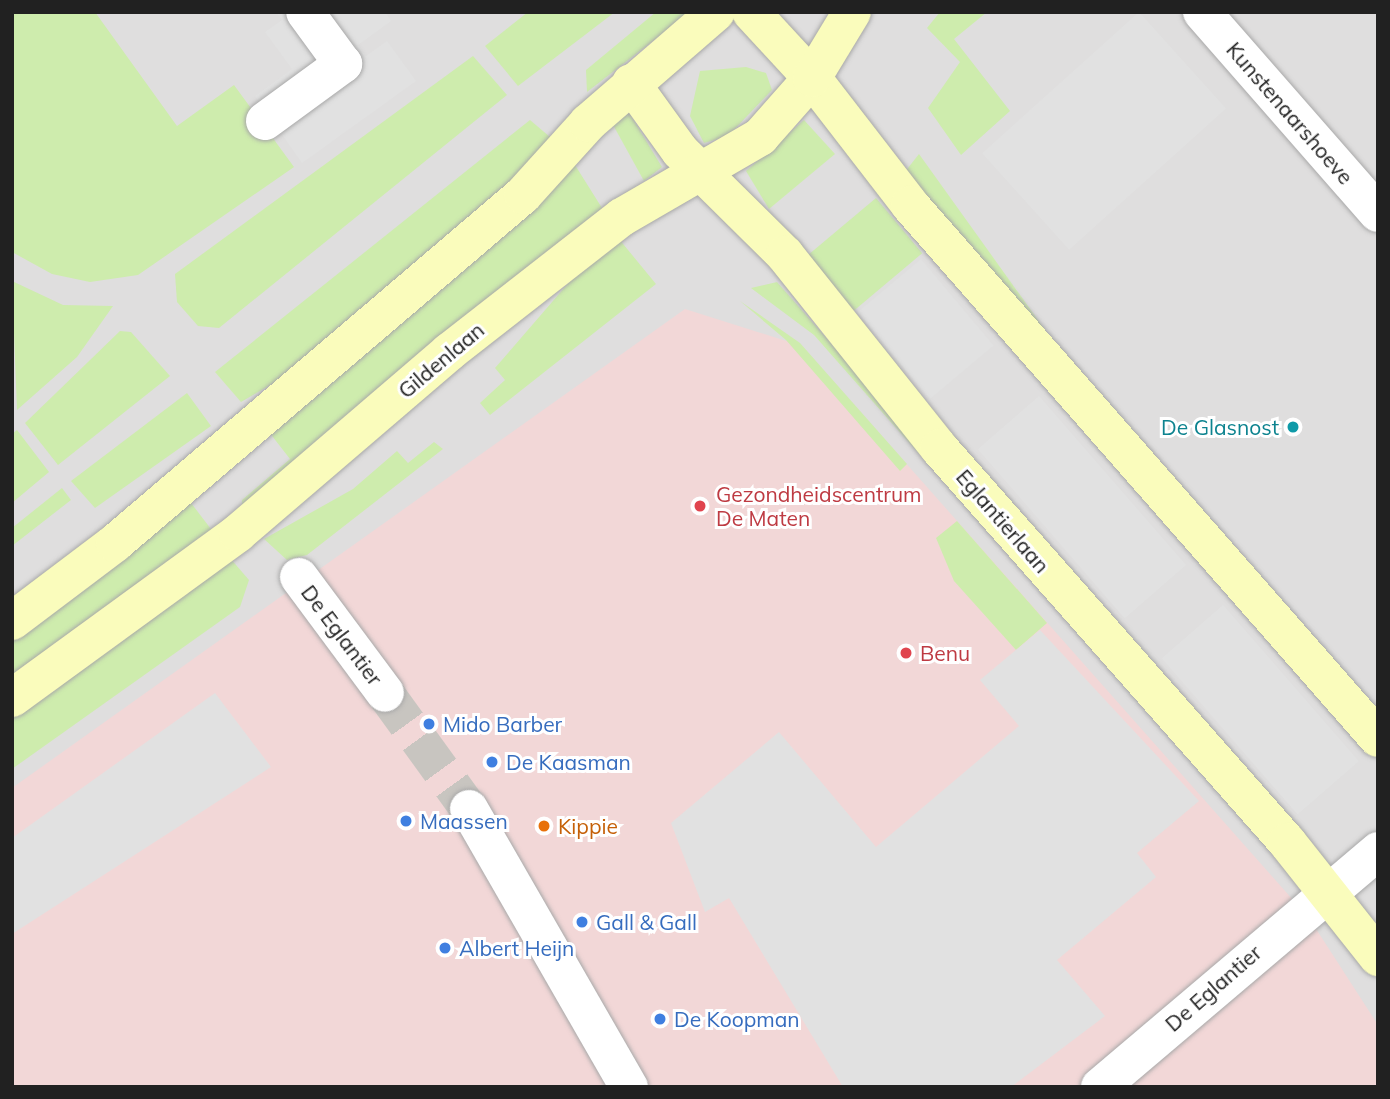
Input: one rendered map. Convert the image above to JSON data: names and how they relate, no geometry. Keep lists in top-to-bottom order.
{
  "streets": {
    "street": [
      "Kunstenaarshoeve",
      "Gildenlaan",
      "Eglantierlaan",
      "De Eglantier"
    ]
  },
  "crossings": [
    ["Gildenlaan", "Eglantierlaan"],
    ["Eglantierlaan", "De Eglantier"]
  ],
  "places": [
    "De Glasnost",
    "Gezondheidscentrum De Maten",
    "Benu",
    "Mido Barber",
    "De Kaasman",
    "Maassen",
    "Kippie",
    "Gall & Gall",
    "Albert Heijn",
    "De Koopman"
  ]
}
